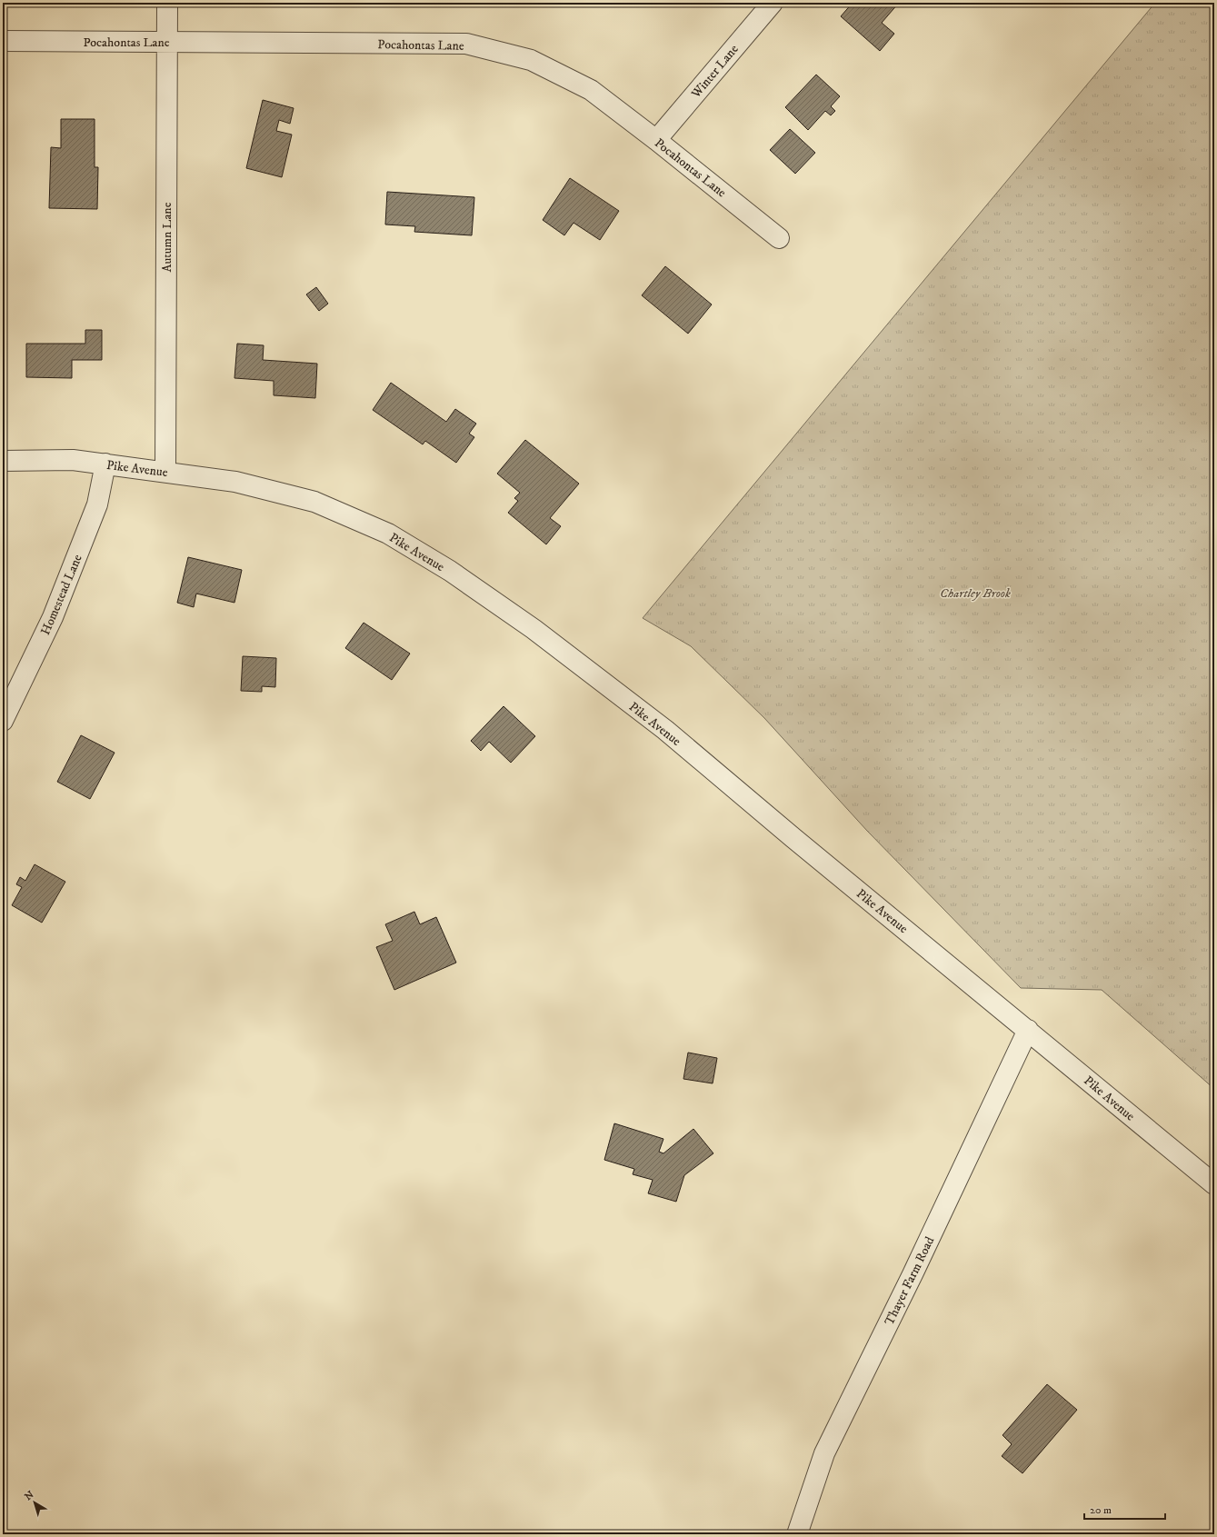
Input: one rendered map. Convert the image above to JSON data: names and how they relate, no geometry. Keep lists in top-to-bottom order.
{
  "streets": {
    "street": [
      "Pocahontas Lane",
      "Winter Lane",
      "Autumn Lane",
      "Pike Avenue",
      "Homestead Lane",
      "Thayer Farm Road"
    ]
  },
  "crossings": [
    ["Pocahontas Lane", "Winter Lane"],
    ["Pocahontas Lane", "Autumn Lane"],
    ["Autumn Lane", "Pike Avenue"],
    ["Pike Avenue", "Homestead Lane"],
    ["Pike Avenue", "Thayer Farm Road"]
  ],
  "parks": ["Chartley Brook"],
  "scale_bar": "20 m",
  "north": "top left"
}
